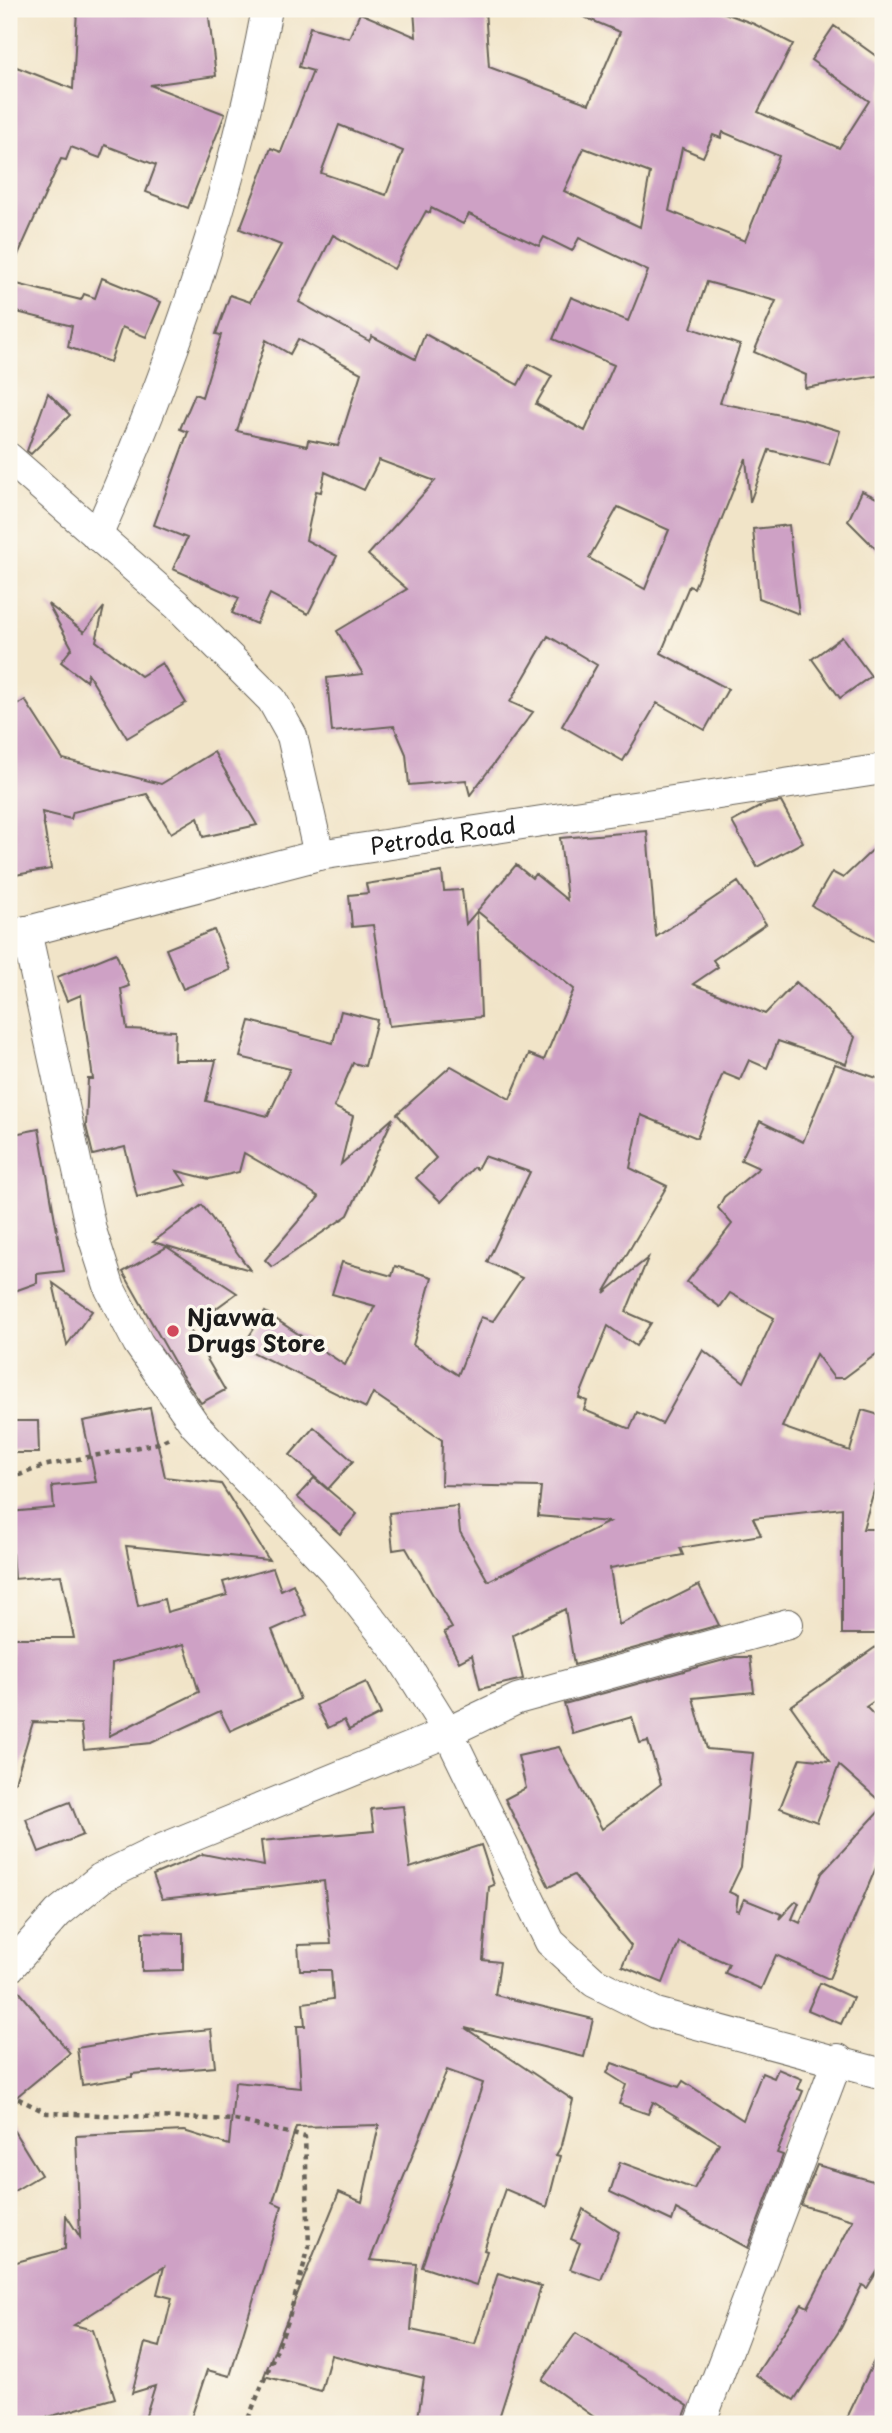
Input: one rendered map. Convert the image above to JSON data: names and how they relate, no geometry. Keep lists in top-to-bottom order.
{
  "streets": {
    "street": ["Petroda Road"]
  },
  "places": ["Njavwa Drugs Store"]
}
